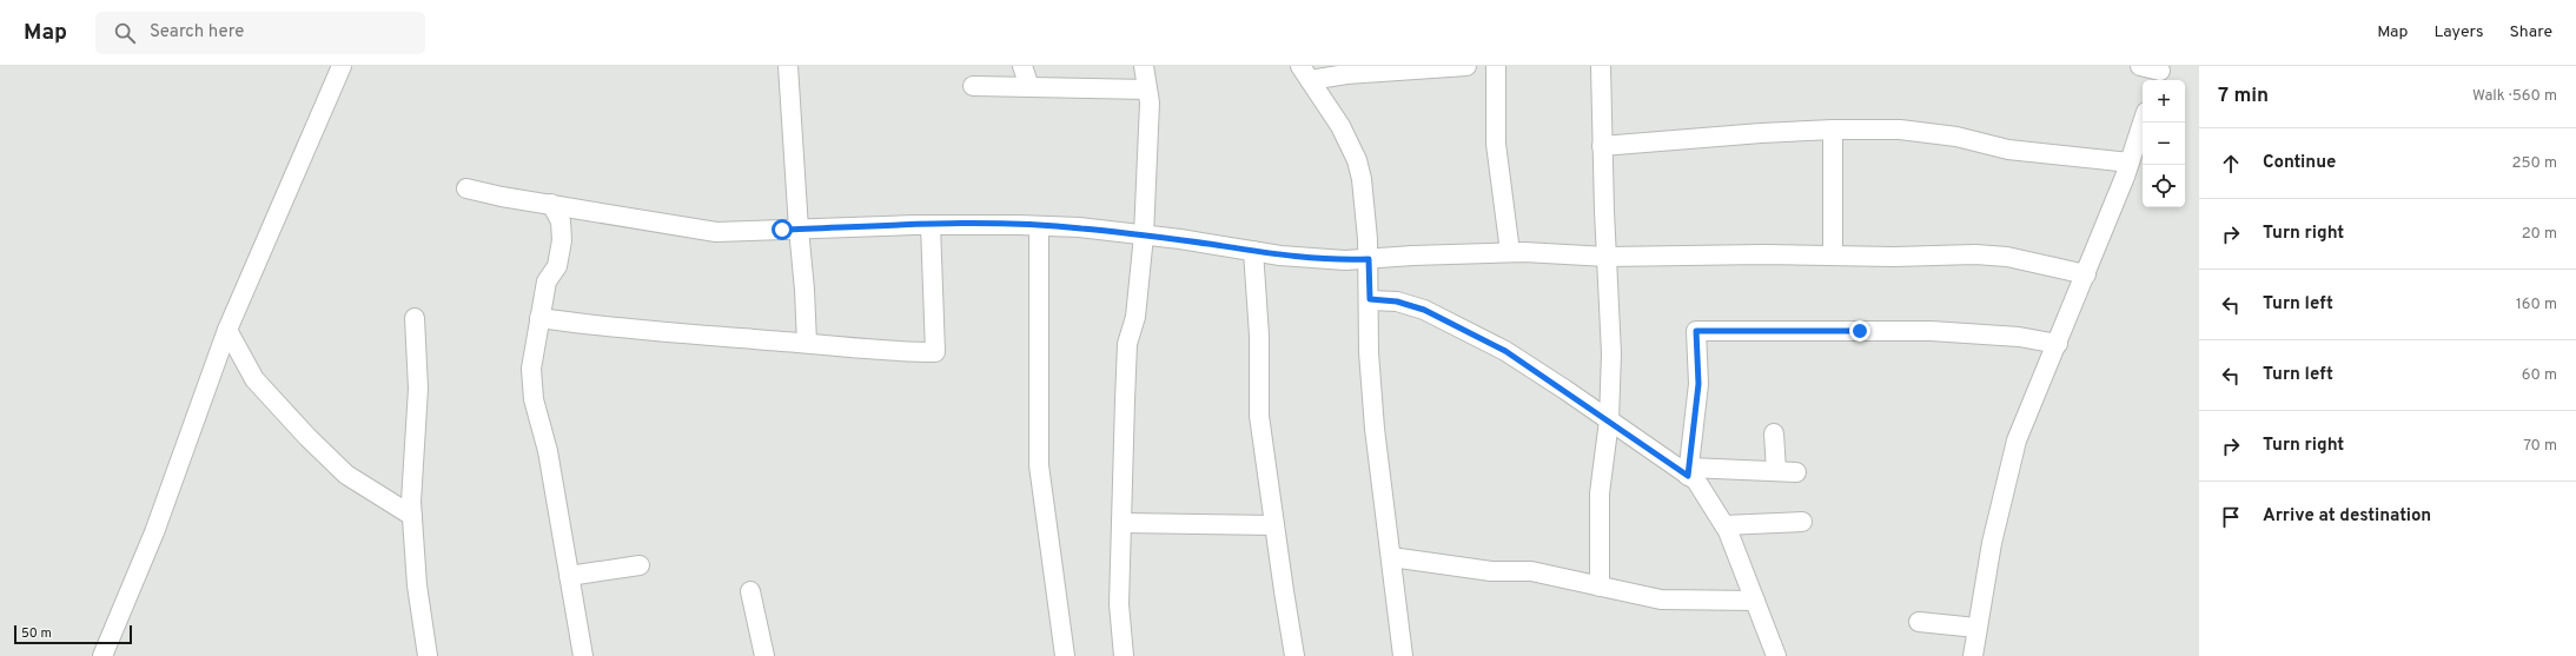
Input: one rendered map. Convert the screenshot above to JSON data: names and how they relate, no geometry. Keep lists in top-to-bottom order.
{
  "scale_bar": "50 m",
  "page": {
    "header": "Map",
    "search": "Search here",
    "nav": ["Map", "Layers", "Share"],
    "heading": ["7 min", "Walk · 560 m"],
    "map_buttons": ["+", "−"],
    "list": [
      ["Continue", "250 m"],
      ["Turn right", "20 m"],
      ["Turn left", "160 m"],
      ["Turn left", "60 m"],
      ["Turn right", "70 m"],
      "Arrive at destination"
    ],
    "scale": "50 m"
  }
}
